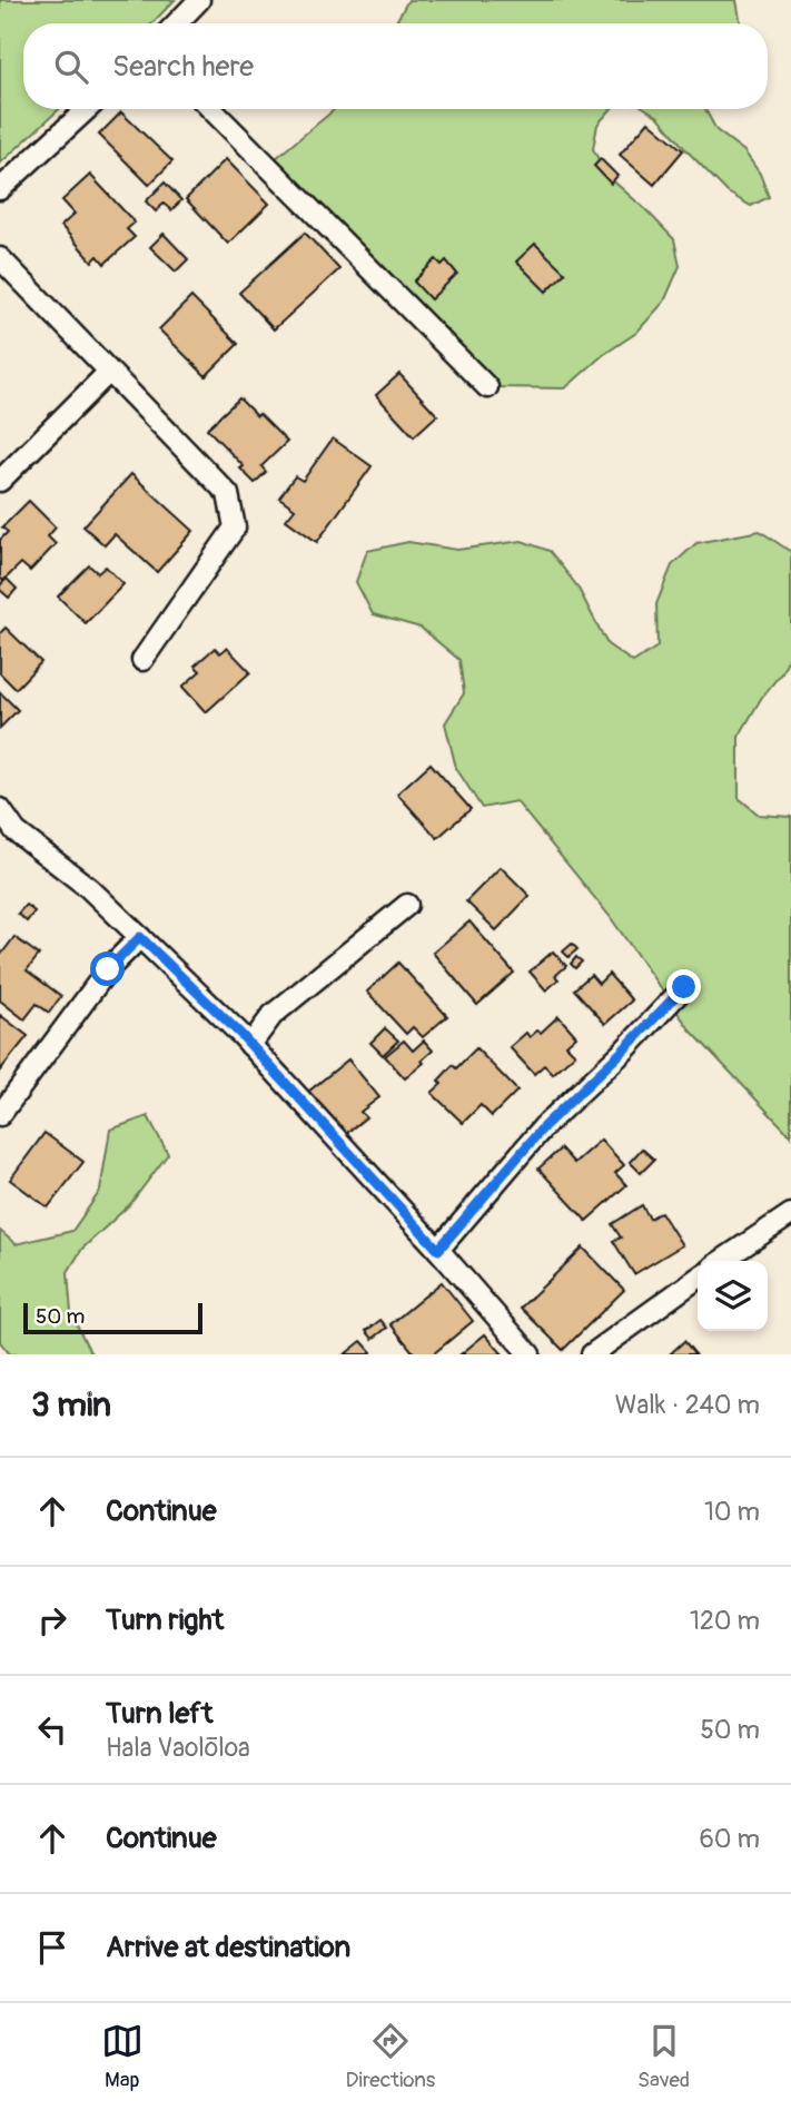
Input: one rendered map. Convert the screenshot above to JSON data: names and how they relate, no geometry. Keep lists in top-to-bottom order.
{
  "scale_bar": "50 m",
  "page": {
    "search": "Search here",
    "scale": "50 m",
    "heading": ["3 min", "Walk · 240 m"],
    "list": [
      ["Continue", "10 m"],
      ["Turn right", "120 m"],
      ["Turn left", "Hala Vaolōloa", "50 m"],
      ["Continue", "60 m"],
      "Arrive at destination"
    ],
    "nav": ["Map", "Directions", "Saved"]
  }
}
